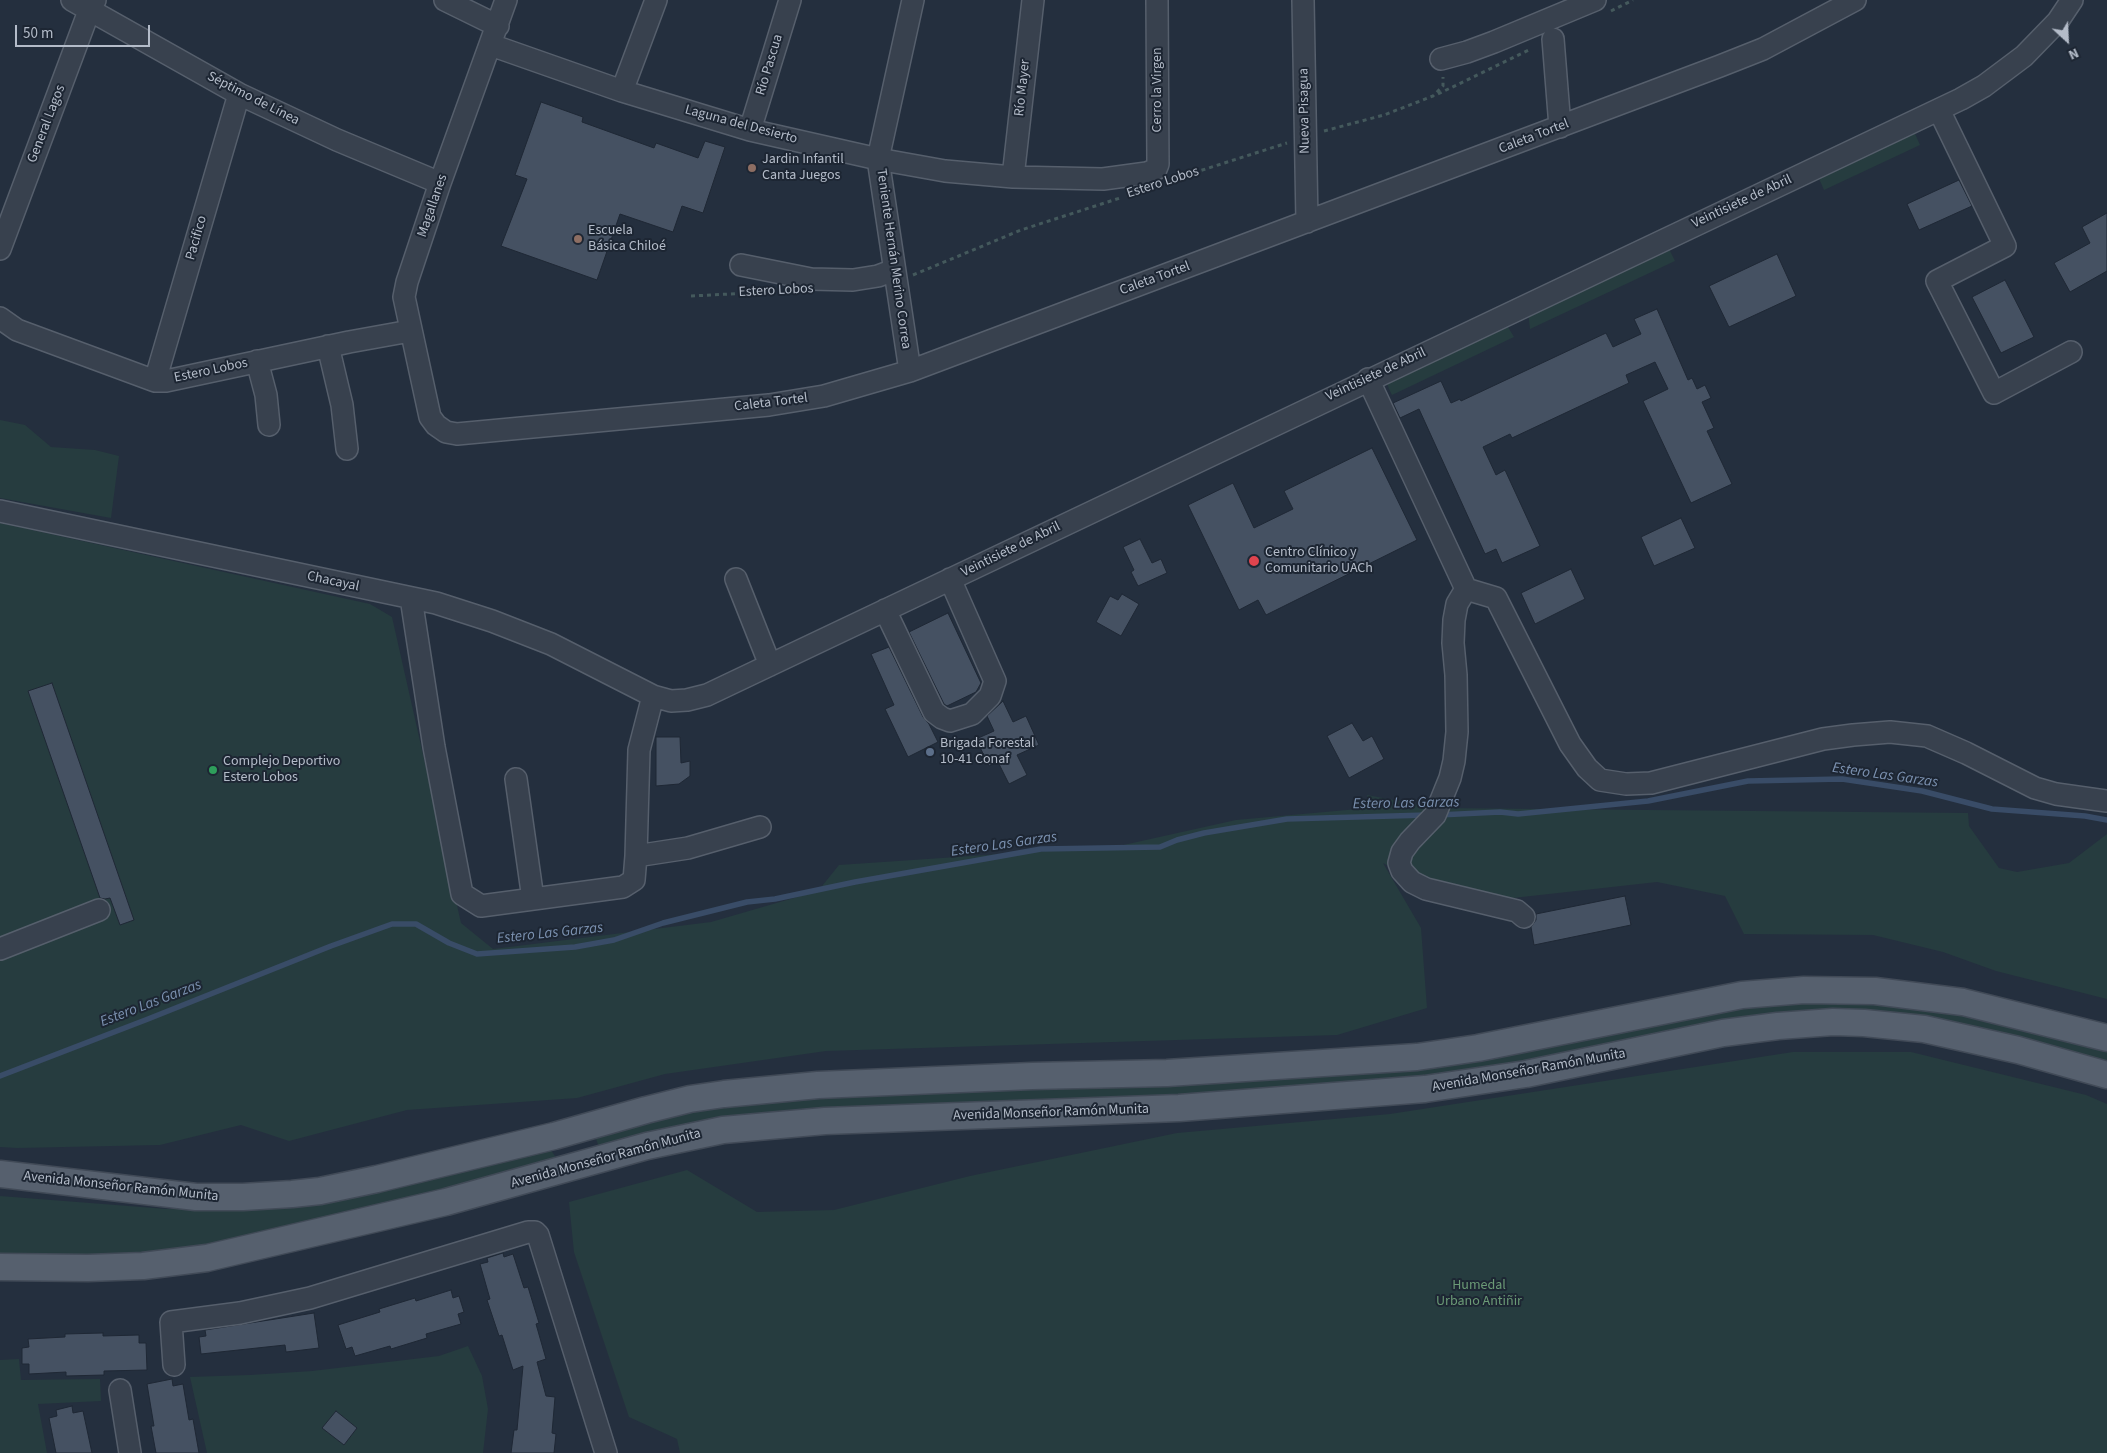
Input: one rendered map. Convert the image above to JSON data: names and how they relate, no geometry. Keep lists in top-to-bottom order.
{
  "streets": {
    "main road": ["Avenida Monseñor Ramón Munita"],
    "street": [
      "Río Pascua",
      "Río Mayer",
      "Cerro la Virgen",
      "Séptimo de Línea",
      "Nueva Pisagua",
      "General Lagos",
      "Laguna del Desierto",
      "Caleta Tortel",
      "Estero Lobos",
      "Veintisiete de Abril",
      "Magallanes",
      "Pacifico",
      "Teniente Hernán Merino Correa",
      "Chacayal"
    ]
  },
  "crossings": [
    ["Río Pascua", "Laguna del Desierto"],
    ["Río Mayer", "Laguna del Desierto"],
    ["Cerro la Virgen", "Laguna del Desierto"],
    ["Cerro la Virgen", "Estero Lobos"],
    ["Séptimo de Línea", "General Lagos"],
    ["Séptimo de Línea", "Magallanes"],
    ["Séptimo de Línea", "Pacifico"],
    ["Nueva Pisagua", "Caleta Tortel"],
    ["Nueva Pisagua", "Estero Lobos"],
    ["Laguna del Desierto", "Estero Lobos"],
    ["Laguna del Desierto", "Magallanes"],
    ["Laguna del Desierto", "Teniente Hernán Merino Correa"],
    ["Caleta Tortel", "Magallanes"],
    ["Caleta Tortel", "Teniente Hernán Merino Correa"],
    ["Estero Lobos", "Magallanes"],
    ["Estero Lobos", "Pacifico"],
    ["Estero Lobos", "Teniente Hernán Merino Correa"],
    ["Veintisiete de Abril", "Chacayal"]
  ],
  "water": ["Estero Las Garzas"],
  "parks": ["Humedal Urbano Antiñir"],
  "places": [
    "Jardin Infantil Canta Juegos",
    "Escuela Básica Chiloé",
    "Centro Clínico y Comunitario UACh",
    "Brigada Forestal 10-41 Conaf",
    "Complejo Deportivo Estero Lobos"
  ],
  "scale_bar": "50 m",
  "north": "bottom right"
}
